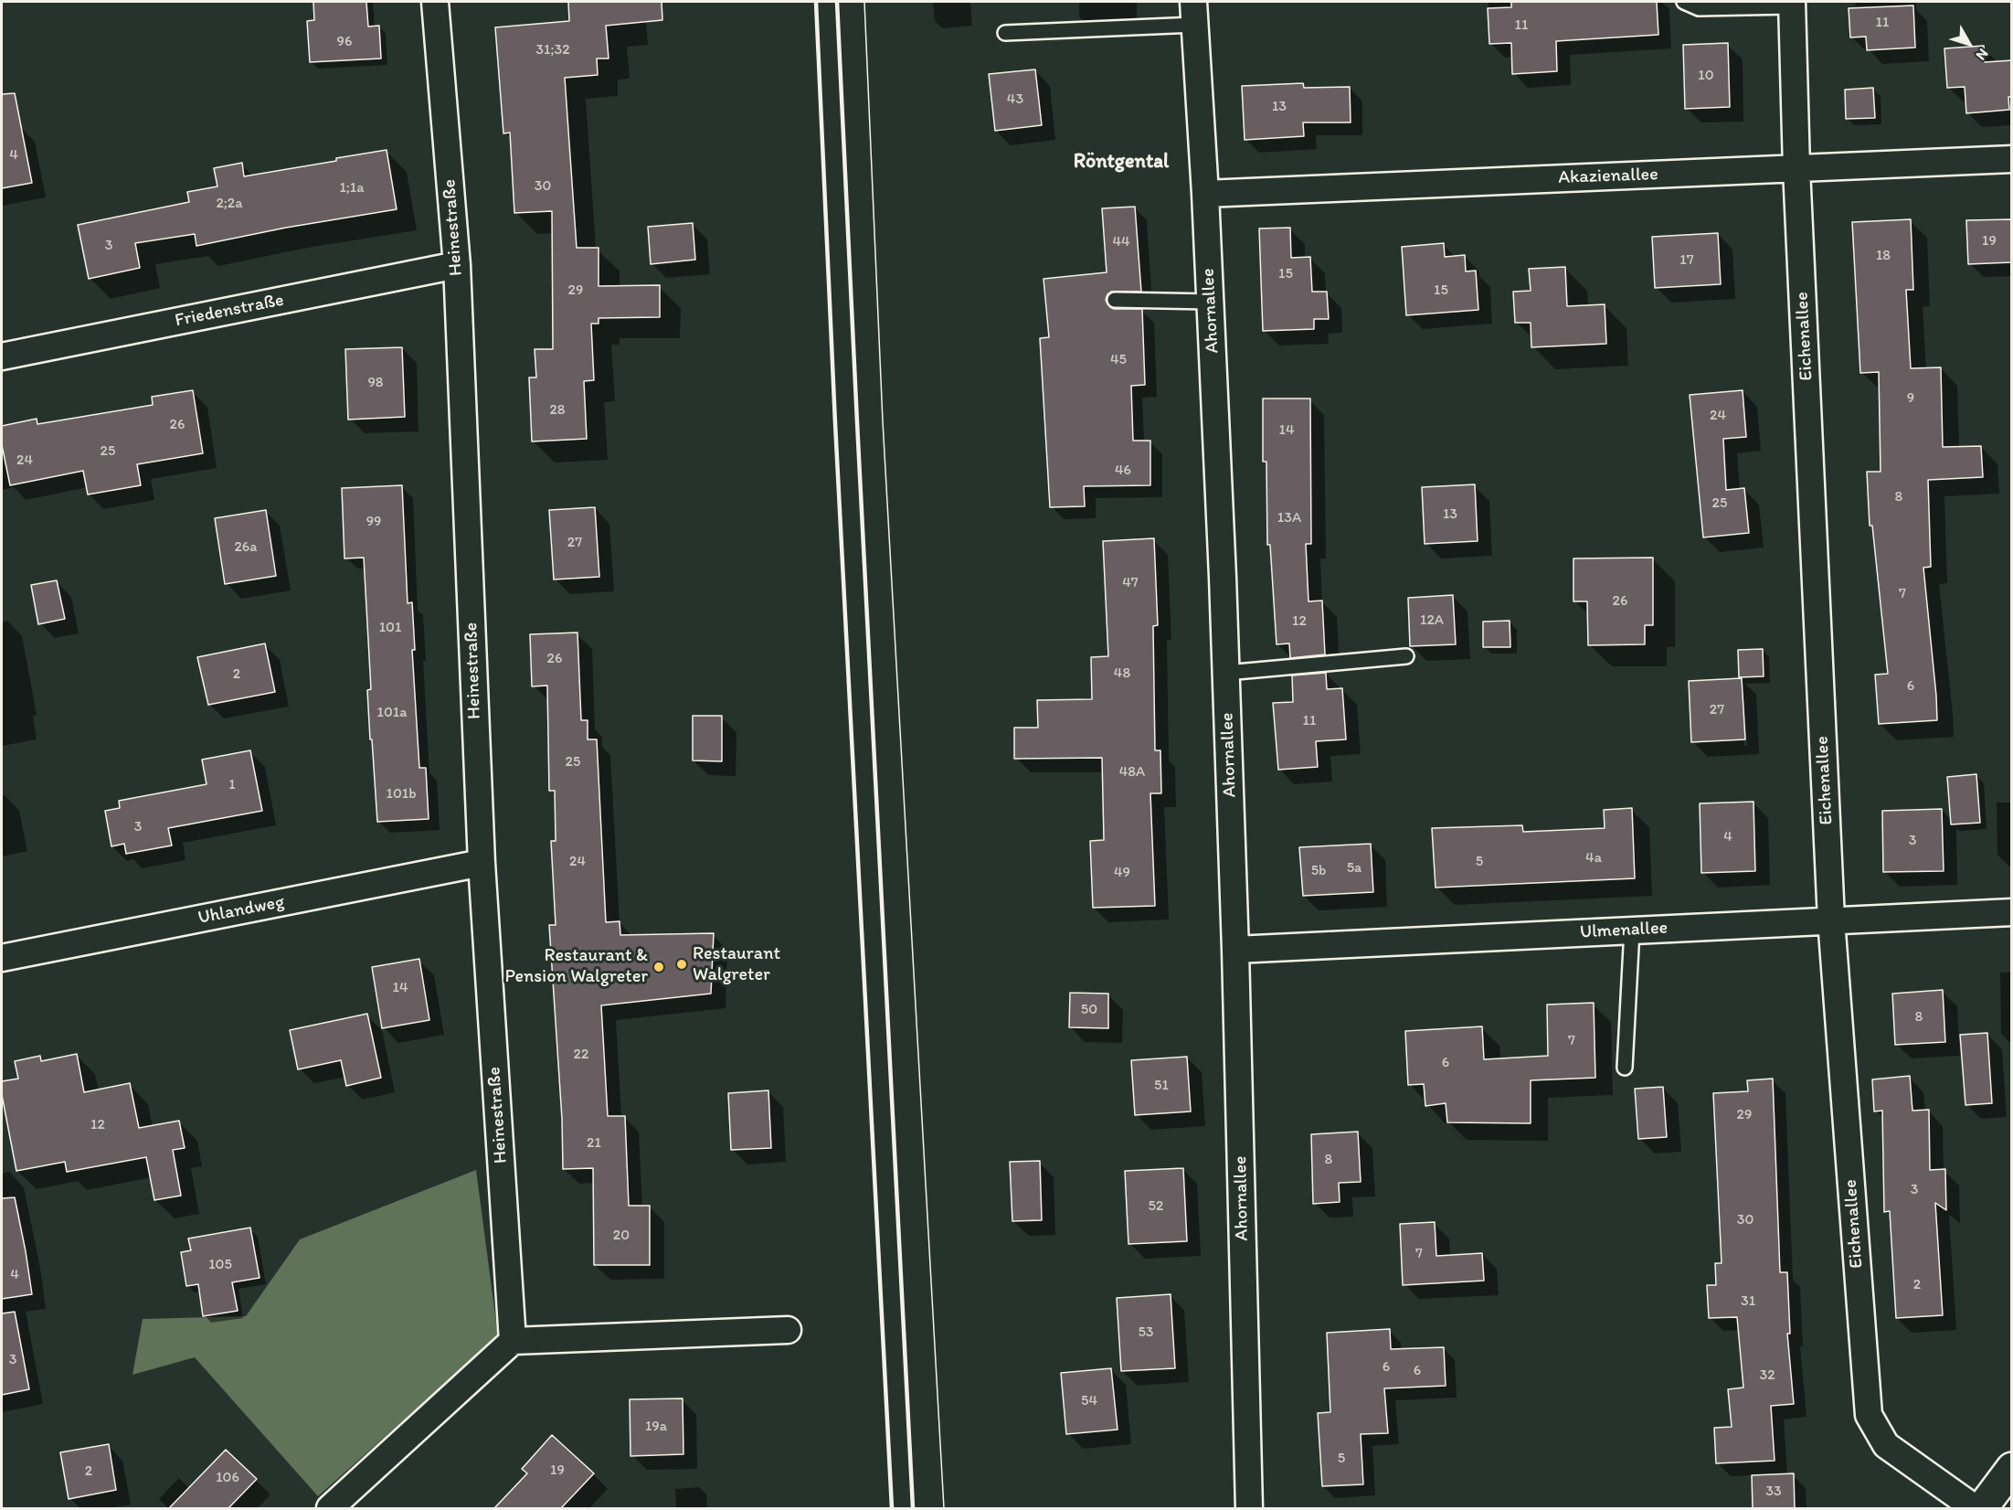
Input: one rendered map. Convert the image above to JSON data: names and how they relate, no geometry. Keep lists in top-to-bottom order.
{
  "streets": {
    "street": [
      "Akazienallee",
      "Heinestraße",
      "Friedenstraße",
      "Ahornallee",
      "Eichenallee",
      "Uhlandweg",
      "Ulmenallee"
    ]
  },
  "crossings": [
    ["Akazienallee", "Ahornallee"],
    ["Akazienallee", "Eichenallee"],
    ["Heinestraße", "Friedenstraße"],
    ["Heinestraße", "Uhlandweg"],
    ["Ahornallee", "Ulmenallee"],
    ["Eichenallee", "Ulmenallee"]
  ],
  "districts": ["Röntgental"],
  "places": ["Restaurant Walgreter", "Restaurant & Pension Walgreter"],
  "house_numbers": [
    "11",
    "11",
    "96",
    "31;32",
    "10",
    "43",
    "13",
    "4",
    "30",
    "1;1a",
    "2;2a",
    "19",
    "44",
    "3",
    "18",
    "17",
    "15",
    "29",
    "15",
    "45",
    "98",
    "9",
    "28",
    "24",
    "26",
    "14",
    "25",
    "24",
    "46",
    "8",
    "25",
    "13",
    "13A",
    "99",
    "27",
    "26a",
    "47",
    "7",
    "26",
    "12A",
    "12",
    "101",
    "26",
    "48",
    "2",
    "6",
    "27",
    "101a",
    "11",
    "25",
    "48A",
    "1",
    "101b",
    "3",
    "4",
    "3",
    "4a",
    "24",
    "5",
    "5a",
    "5b",
    "49",
    "14",
    "50",
    "8",
    "7",
    "22",
    "6",
    "51",
    "29",
    "12",
    "21",
    "8",
    "3",
    "52",
    "30",
    "20",
    "7",
    "105",
    "4",
    "2",
    "31",
    "53",
    "3",
    "6",
    "6",
    "32",
    "54",
    "19a",
    "5",
    "19",
    "2",
    "106",
    "33"
  ],
  "north": "bottom right"
}
